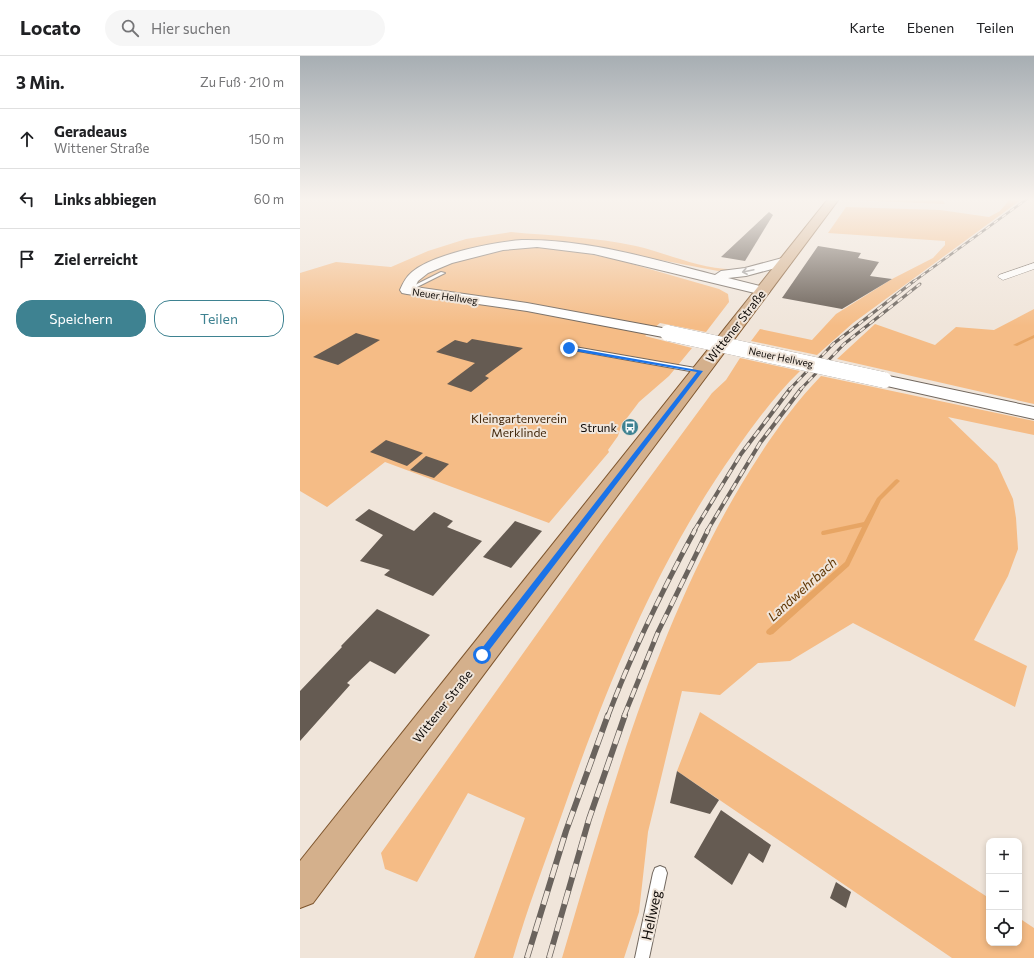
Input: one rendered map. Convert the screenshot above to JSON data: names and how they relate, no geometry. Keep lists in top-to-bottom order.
{
  "streets": {
    "main road": ["Neuer Hellweg", "Wittener Straße"],
    "lane": ["Hellweg"]
  },
  "crossings": [
    ["Neuer Hellweg", "Wittener Straße"]
  ],
  "water": ["Landwehrbach"],
  "parks": ["Kleingartenverein Merklinde"],
  "places": {
    "bus stop": ["Strunk"]
  },
  "page": {
    "header": "Locato",
    "search": "Hier suchen",
    "nav": ["Karte", "Ebenen", "Teilen"],
    "heading": ["3 Min.", "Zu Fuß · 210 m"],
    "list": [
      ["Geradeaus", "Wittener Straße", "150 m"],
      ["Links abbiegen", "60 m"],
      "Ziel erreicht"
    ],
    "buttons": ["Speichern", "Teilen"],
    "map_buttons": ["+", "−"]
  }
}
